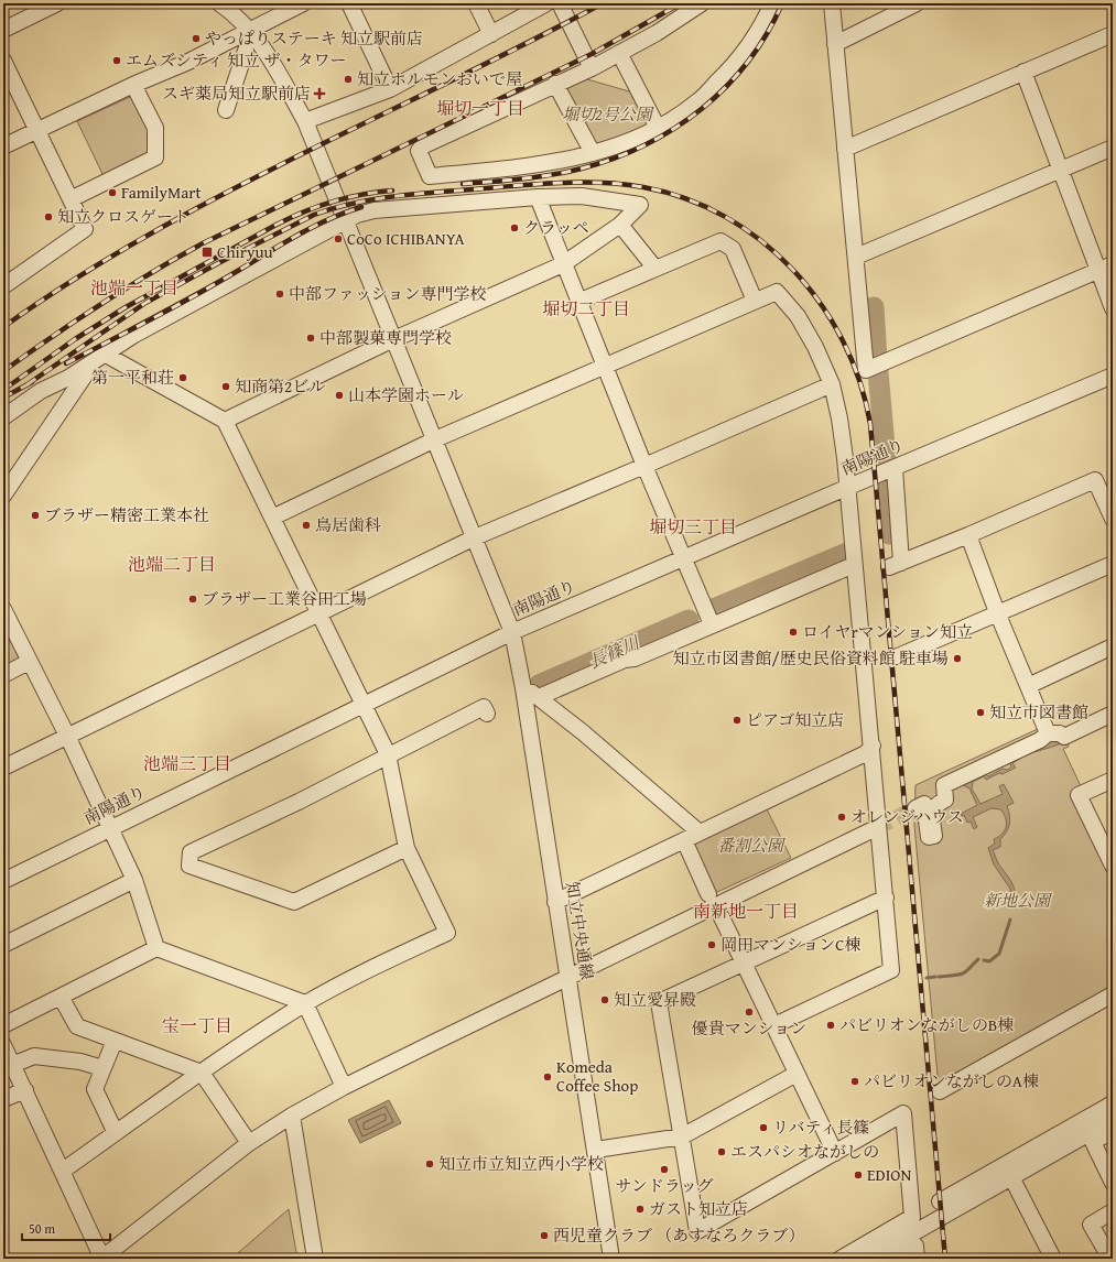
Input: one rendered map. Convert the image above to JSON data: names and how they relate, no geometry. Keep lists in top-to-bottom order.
{
  "streets": {
    "street": ["南陽通り", "知立中央通線"]
  },
  "crossings": [
    ["南陽通り", "知立中央通線"]
  ],
  "districts": [
    "堀切一丁目",
    "池端一丁目",
    "堀切二丁目",
    "堀切三丁目",
    "池端二丁目",
    "池端三丁目",
    "南新地一丁目",
    "宝一丁目"
  ],
  "water": ["長篠川"],
  "parks": ["堀切2号公園", "番割公園", "新地公園"],
  "places": {
    "other": [
      "やっぱりステーキ 知立駅前店",
      "エムズシティ 知立 ザ・タワー",
      "知立ホルモンおいで屋",
      "FamilyMart",
      "知立クロスゲート",
      "クラッペ",
      "CoCo ICHIBANYA",
      "中部ファッション専門学校",
      "中部製菓専門学校",
      "第一平和荘",
      "知商第2ビル",
      "山本学園ホール",
      "ブラザー精密工業本社",
      "鳥居歯科",
      "ブラザー工業谷田工場",
      "ロイヤrマンション知立",
      "知立市図書館/歴史民俗資料館 駐車場",
      "知立市図書館",
      "ピアゴ知立店",
      "オレンジハウス",
      "岡田マンションC棟",
      "知立愛昇殿",
      "優貴マンション",
      "パビリオンながしのB棟",
      "Komeda Coffee Shop",
      "パビリオンながしのA棟",
      "リバティ長篠",
      "エスパシオながしの",
      "知立市立知立西小学校",
      "サンドラッグ",
      "EDION",
      "ガスト知立店",
      "西児童クラブ （あすなろクラブ）"
    ],
    "health": ["スギ薬局知立駅前店"],
    "transit": ["Chiryuu"]
  },
  "scale_bar": "50 m"
}
